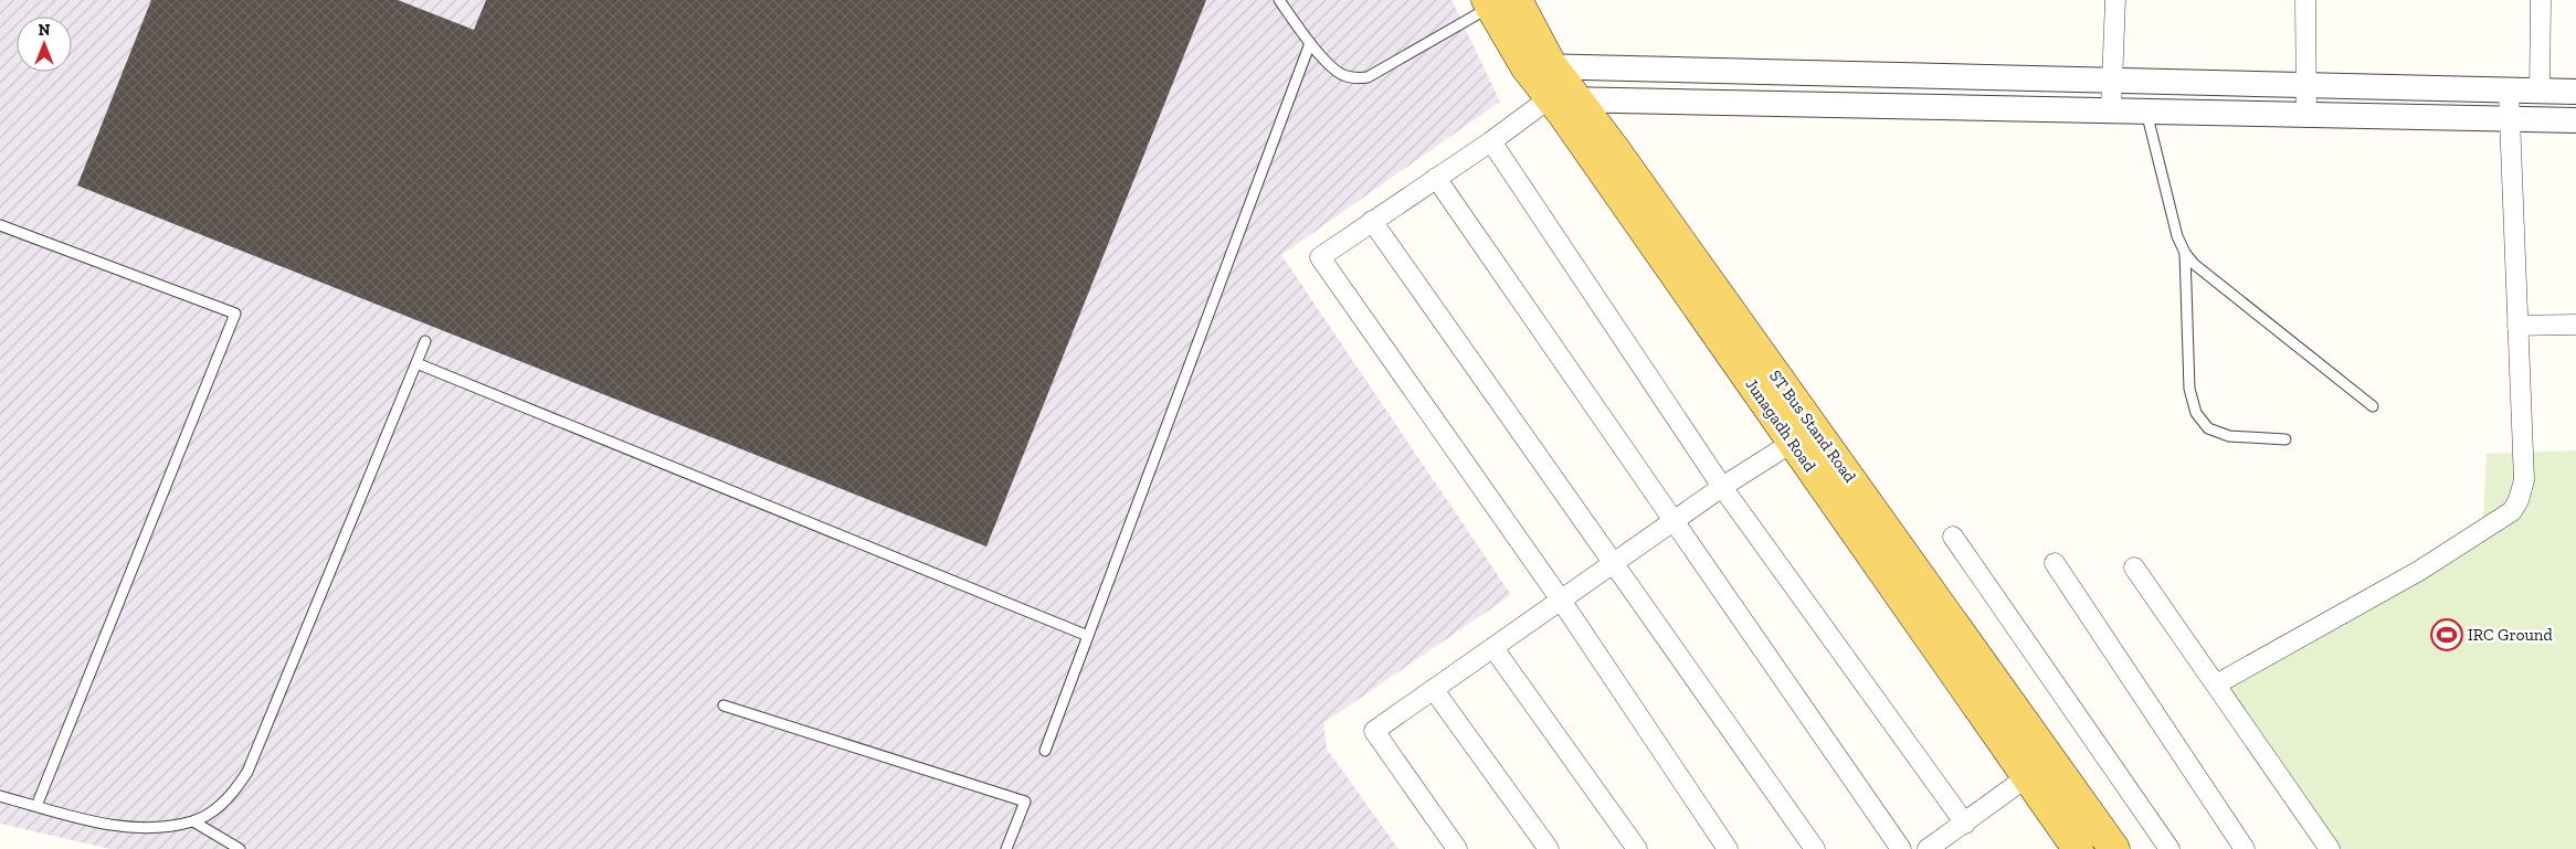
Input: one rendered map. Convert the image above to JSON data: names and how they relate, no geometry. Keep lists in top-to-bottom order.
{
  "streets": {
    "main road": ["Junagadh Road", "ST Bus Stand Road"]
  },
  "crossings": [
    ["Junagadh Road", "ST Bus Stand Road"]
  ],
  "places": {
    "sports": ["IRC Ground"]
  },
  "north": "top"
}
